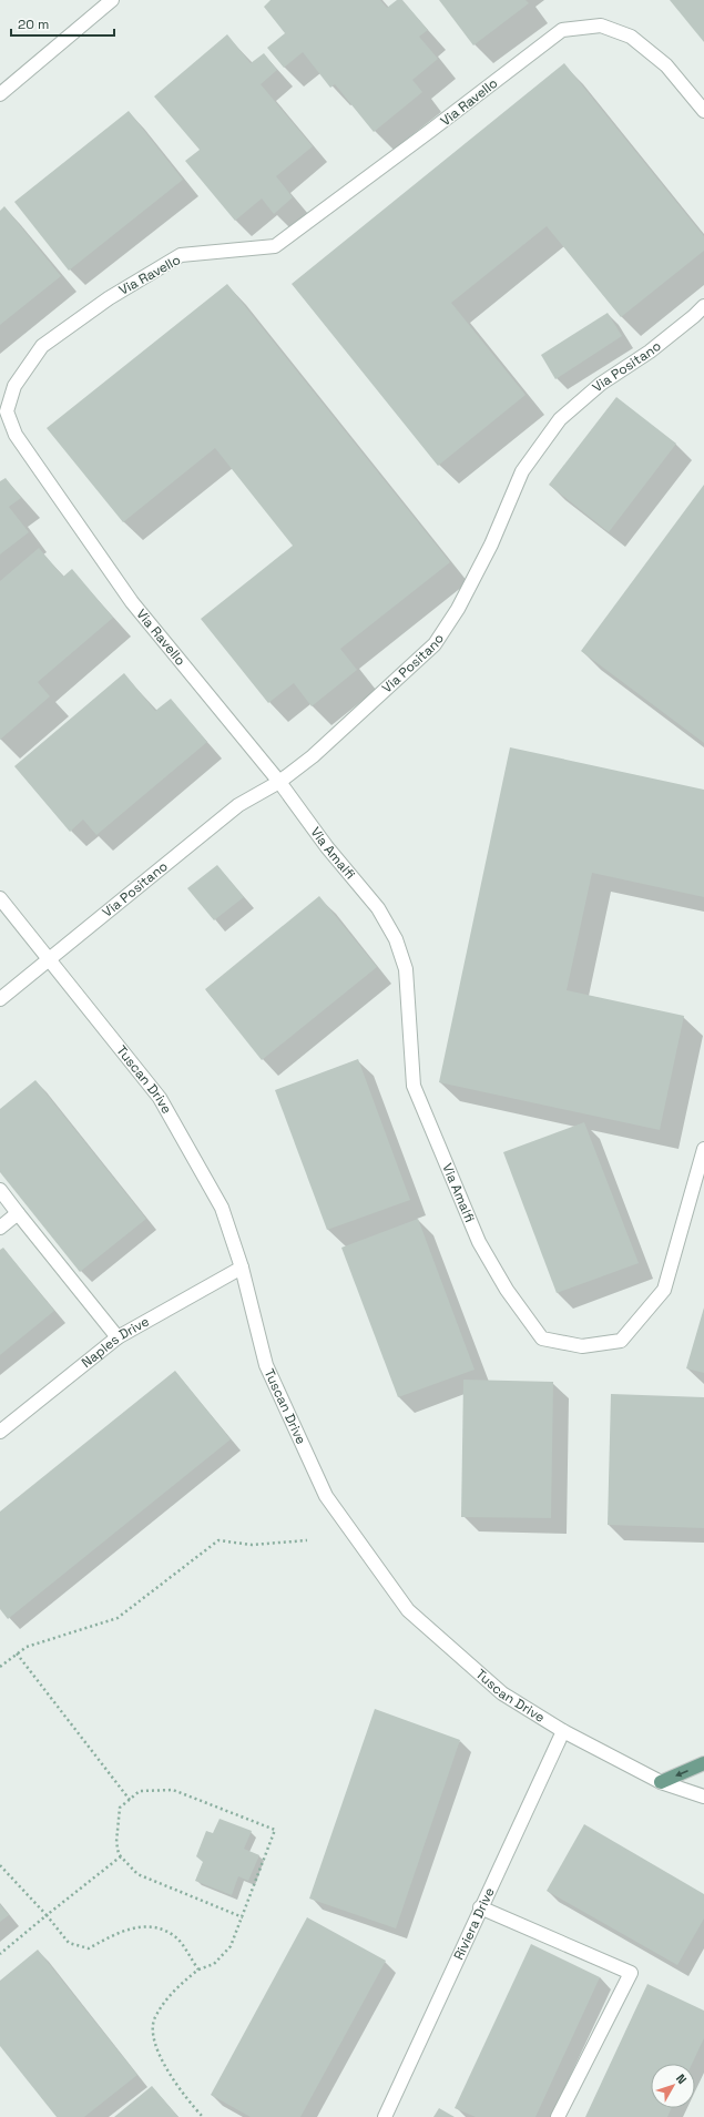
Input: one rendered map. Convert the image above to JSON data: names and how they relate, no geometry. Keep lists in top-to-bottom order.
{
  "streets": {
    "street": [
      "Via Ravello",
      "Via Positano",
      "Via Amalfi",
      "Tuscan Drive",
      "Naples Drive",
      "Riviera Drive"
    ]
  },
  "crossings": [
    ["Via Ravello", "Via Positano"],
    ["Via Ravello", "Via Amalfi"],
    ["Via Positano", "Via Amalfi"],
    ["Via Positano", "Tuscan Drive"],
    ["Tuscan Drive", "Naples Drive"],
    ["Tuscan Drive", "Riviera Drive"]
  ],
  "scale_bar": "20 m",
  "north": "top right"
}
